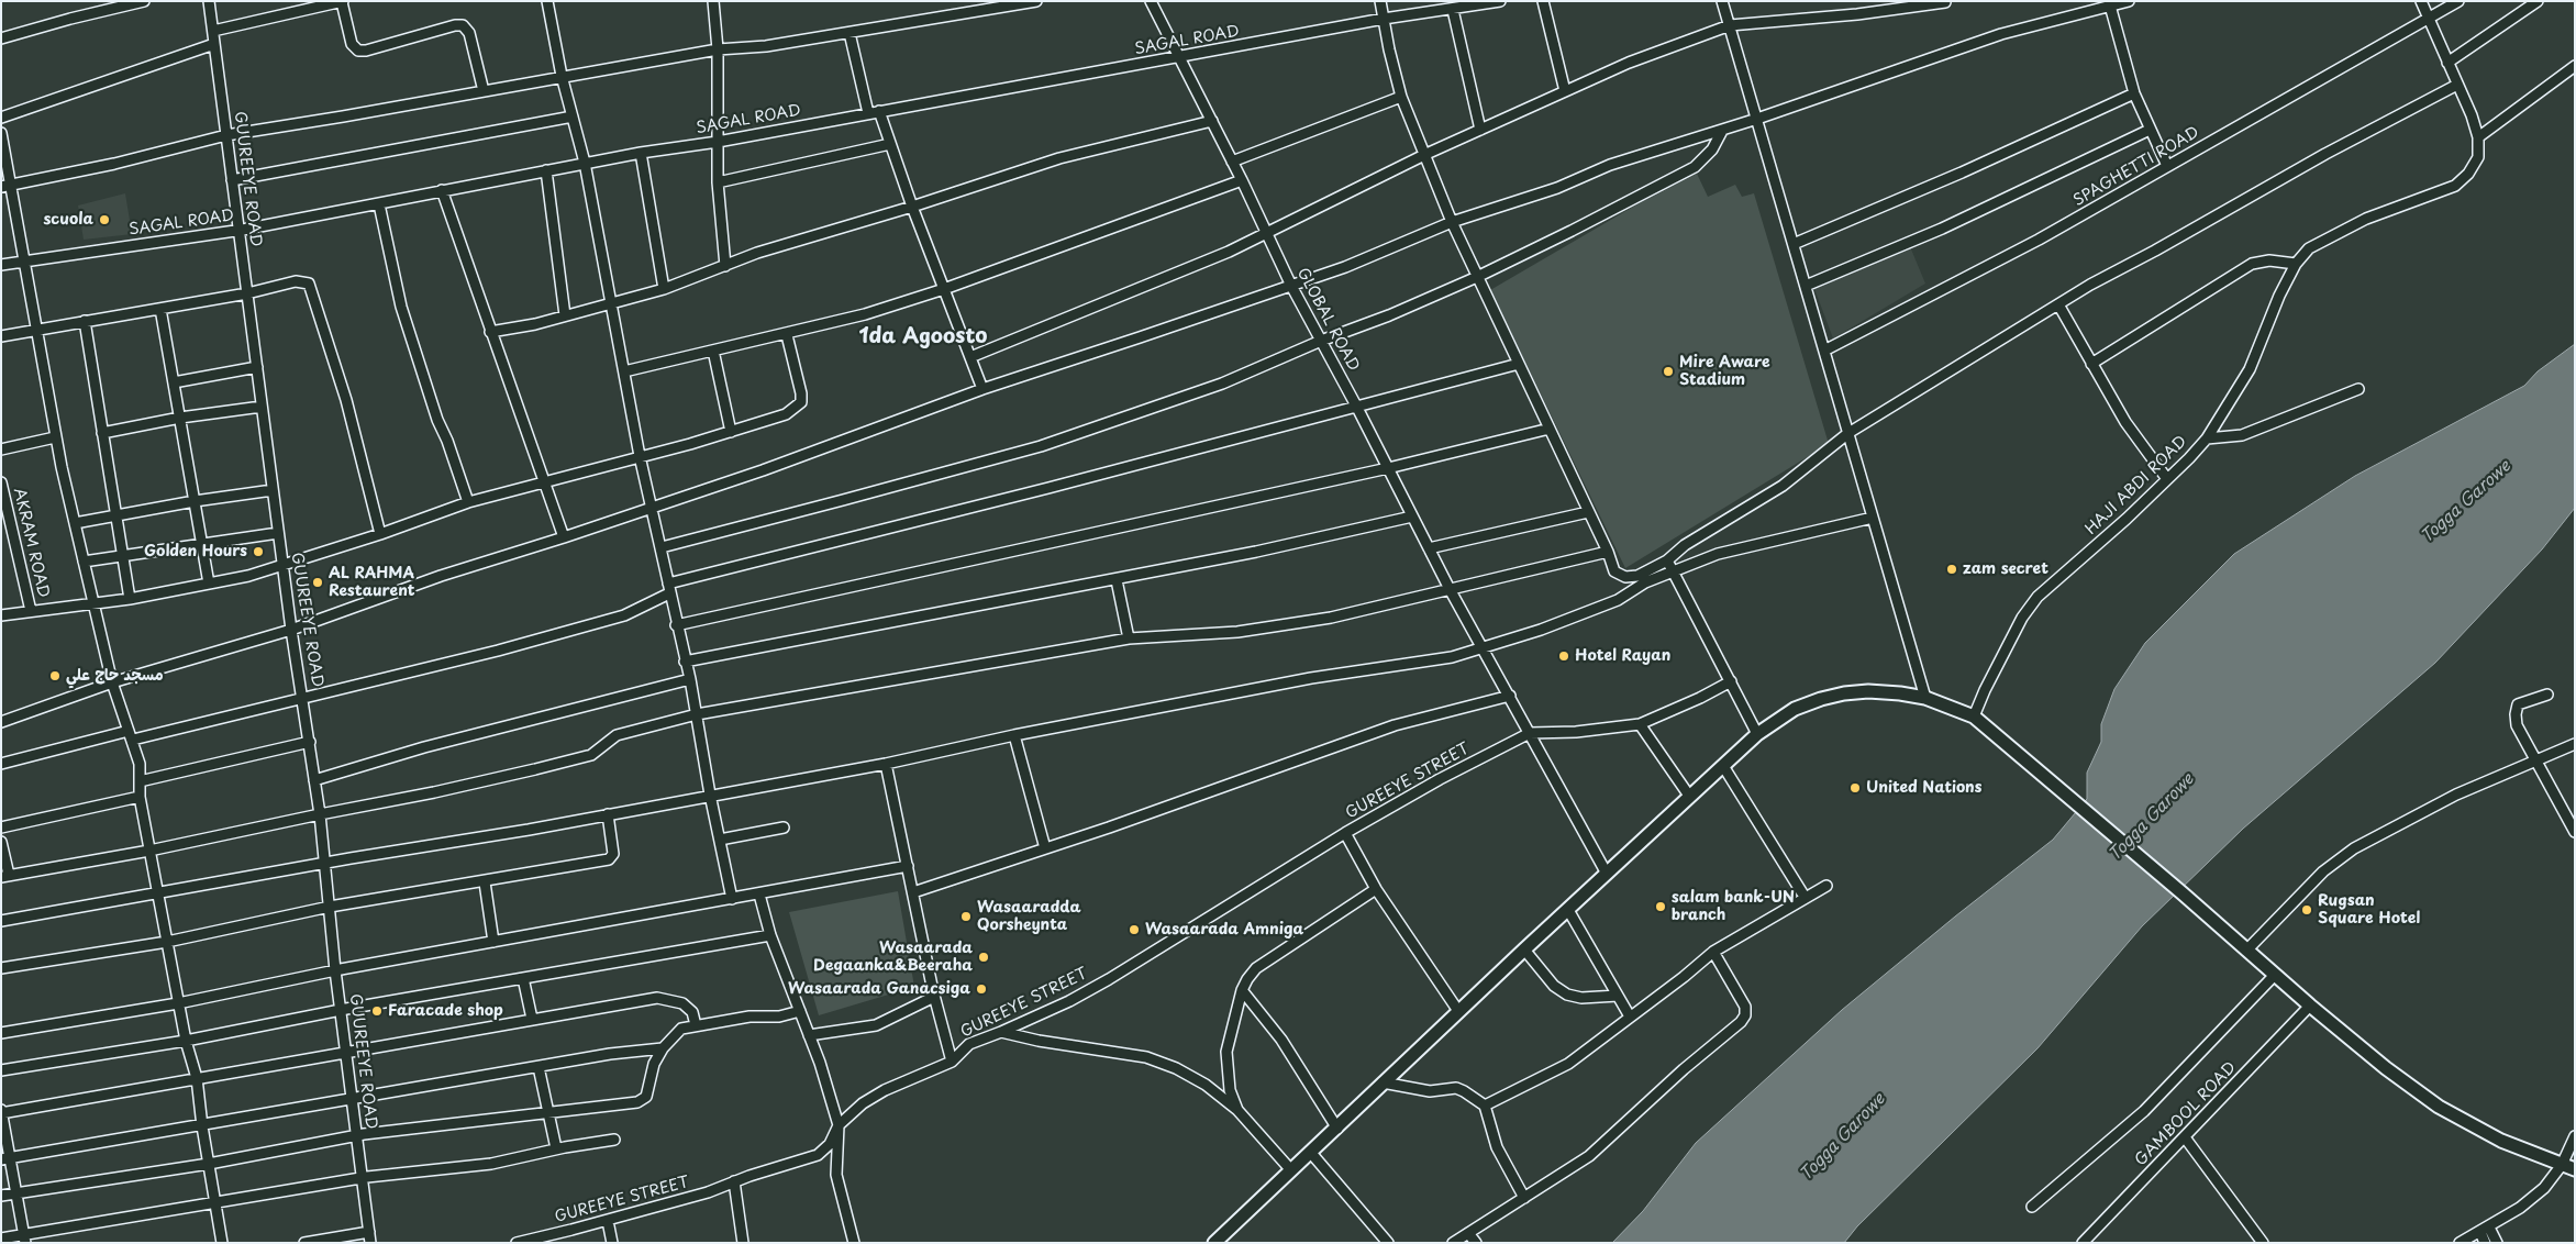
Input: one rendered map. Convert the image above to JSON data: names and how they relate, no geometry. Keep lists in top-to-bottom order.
{
  "streets": {
    "street": [
      "SAGAL ROAD",
      "SPAGHETTI ROAD",
      "GUUREEYE ROAD",
      "GLOBAL ROAD",
      "HAJI ABDI ROAD",
      "AKRAM ROAD",
      "GUREEYE STREET",
      "GAMBOOL ROAD"
    ]
  },
  "crossings": [
    ["SAGAL ROAD", "GUUREEYE ROAD"],
    ["SAGAL ROAD", "GLOBAL ROAD"],
    ["GLOBAL ROAD", "GUREEYE STREET"]
  ],
  "districts": ["1da Agoosto"],
  "water": ["Togga Garowe"],
  "places": [
    "scuola",
    "Mire Aware Stadium",
    "Golden Hours",
    "zam secret",
    "AL RAHMA Restaurent",
    "Hotel Rayan",
    "مسجد حاج علي",
    "United Nations",
    "salam bank-UN branch",
    "Rugsan Square Hotel",
    "Wasaaradda Qorsheynta",
    "Wasaarada Amniga",
    "Wasaarada Degaanka&Beeraha",
    "Wasaarada Ganacsiga",
    "Faracade shop"
  ]
}
